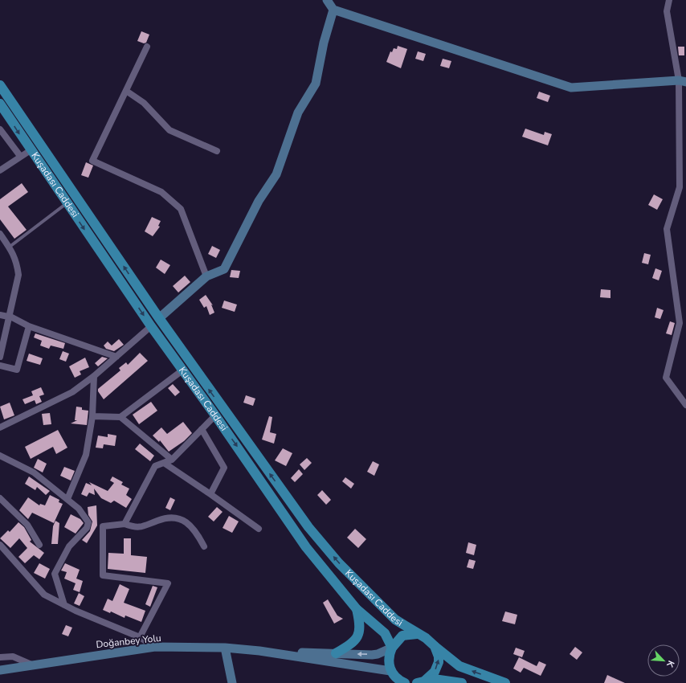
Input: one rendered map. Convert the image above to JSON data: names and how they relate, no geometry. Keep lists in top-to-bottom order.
{
  "streets": {
    "main road": ["Kuşadası Caddesi"],
    "street": ["Doğanbey Yolu"]
  },
  "north": "bottom right"
}
